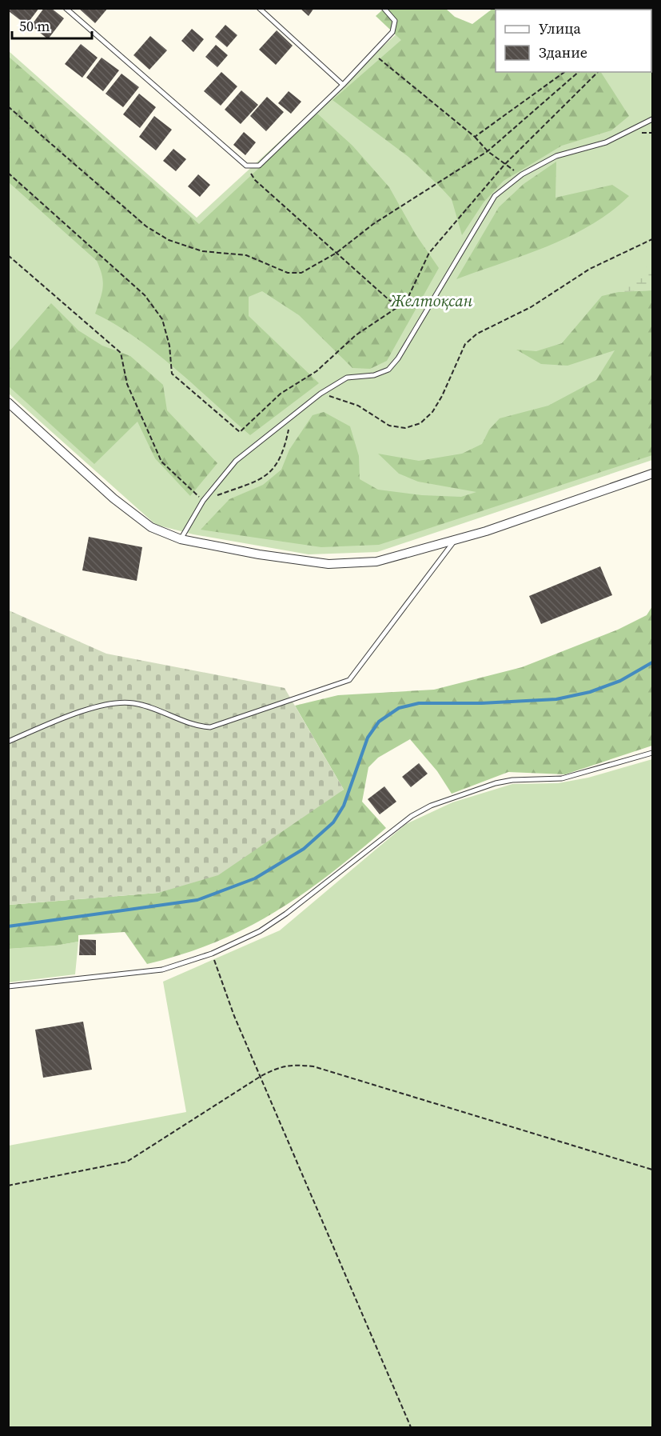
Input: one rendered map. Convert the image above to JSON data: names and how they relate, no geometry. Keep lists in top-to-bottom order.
{
  "parks": ["Желтоқсан"],
  "legend": ["Улица", "Здание"],
  "scale_bar": "50 m"
}
